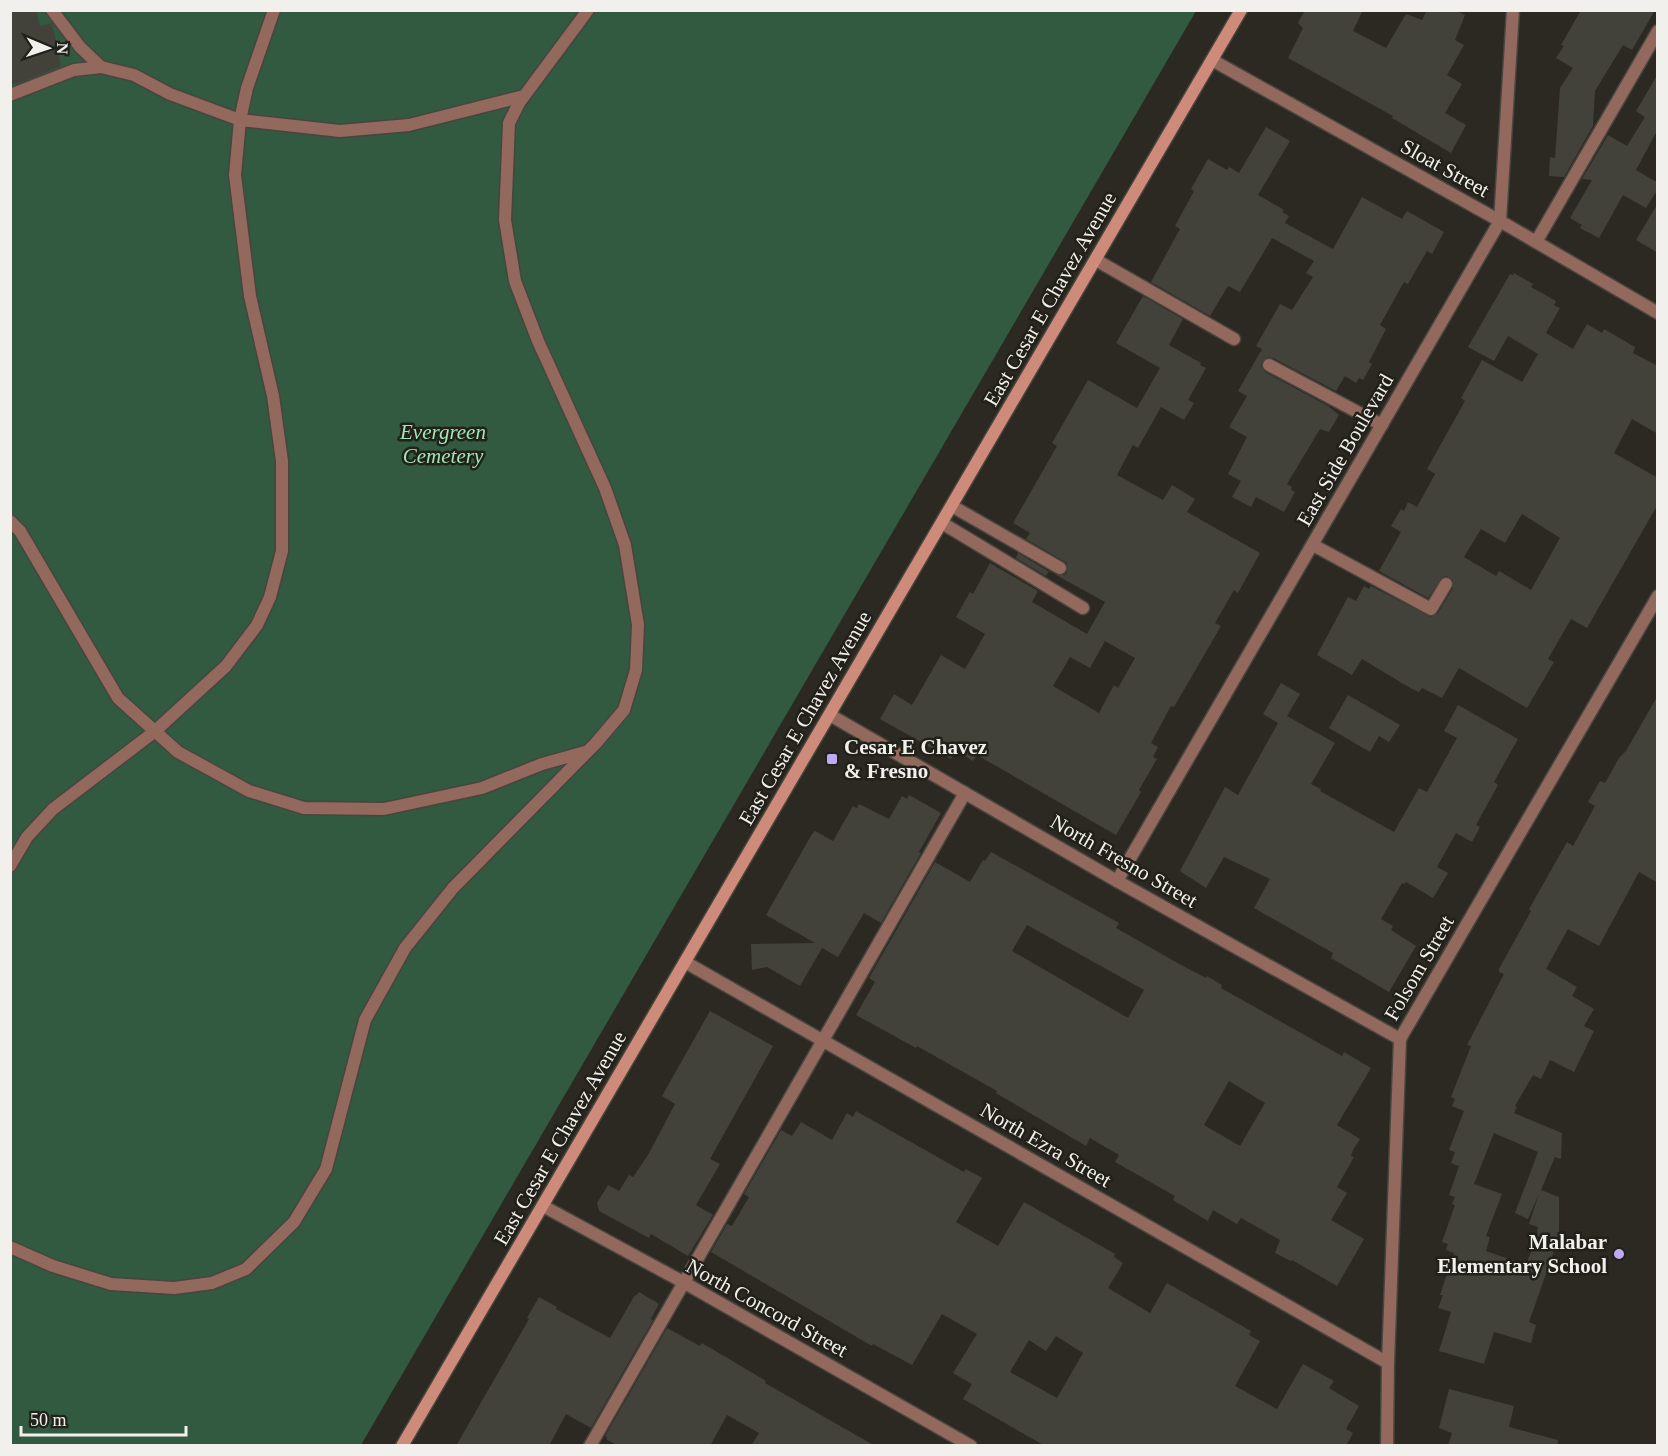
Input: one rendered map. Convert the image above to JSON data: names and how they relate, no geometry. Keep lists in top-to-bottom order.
{
  "streets": {
    "main road": ["East Cesar E Chavez Avenue"],
    "street": [
      "Sloat Street",
      "East Side Boulevard",
      "North Fresno Street",
      "Folsom Street",
      "North Ezra Street",
      "North Concord Street"
    ]
  },
  "crossings": [
    ["Sloat Street", "East Cesar E Chavez Avenue"],
    ["Sloat Street", "East Side Boulevard"],
    ["East Cesar E Chavez Avenue", "North Fresno Street"],
    ["East Cesar E Chavez Avenue", "North Ezra Street"],
    ["East Cesar E Chavez Avenue", "North Concord Street"],
    ["East Side Boulevard", "North Fresno Street"],
    ["North Fresno Street", "Folsom Street"],
    ["Folsom Street", "North Ezra Street"]
  ],
  "parks": ["Evergreen Cemetery"],
  "places": {
    "transit": ["Cesar E Chavez & Fresno"],
    "other": ["Malabar Elementary School"]
  },
  "scale_bar": "50 m",
  "north": "right"
}
